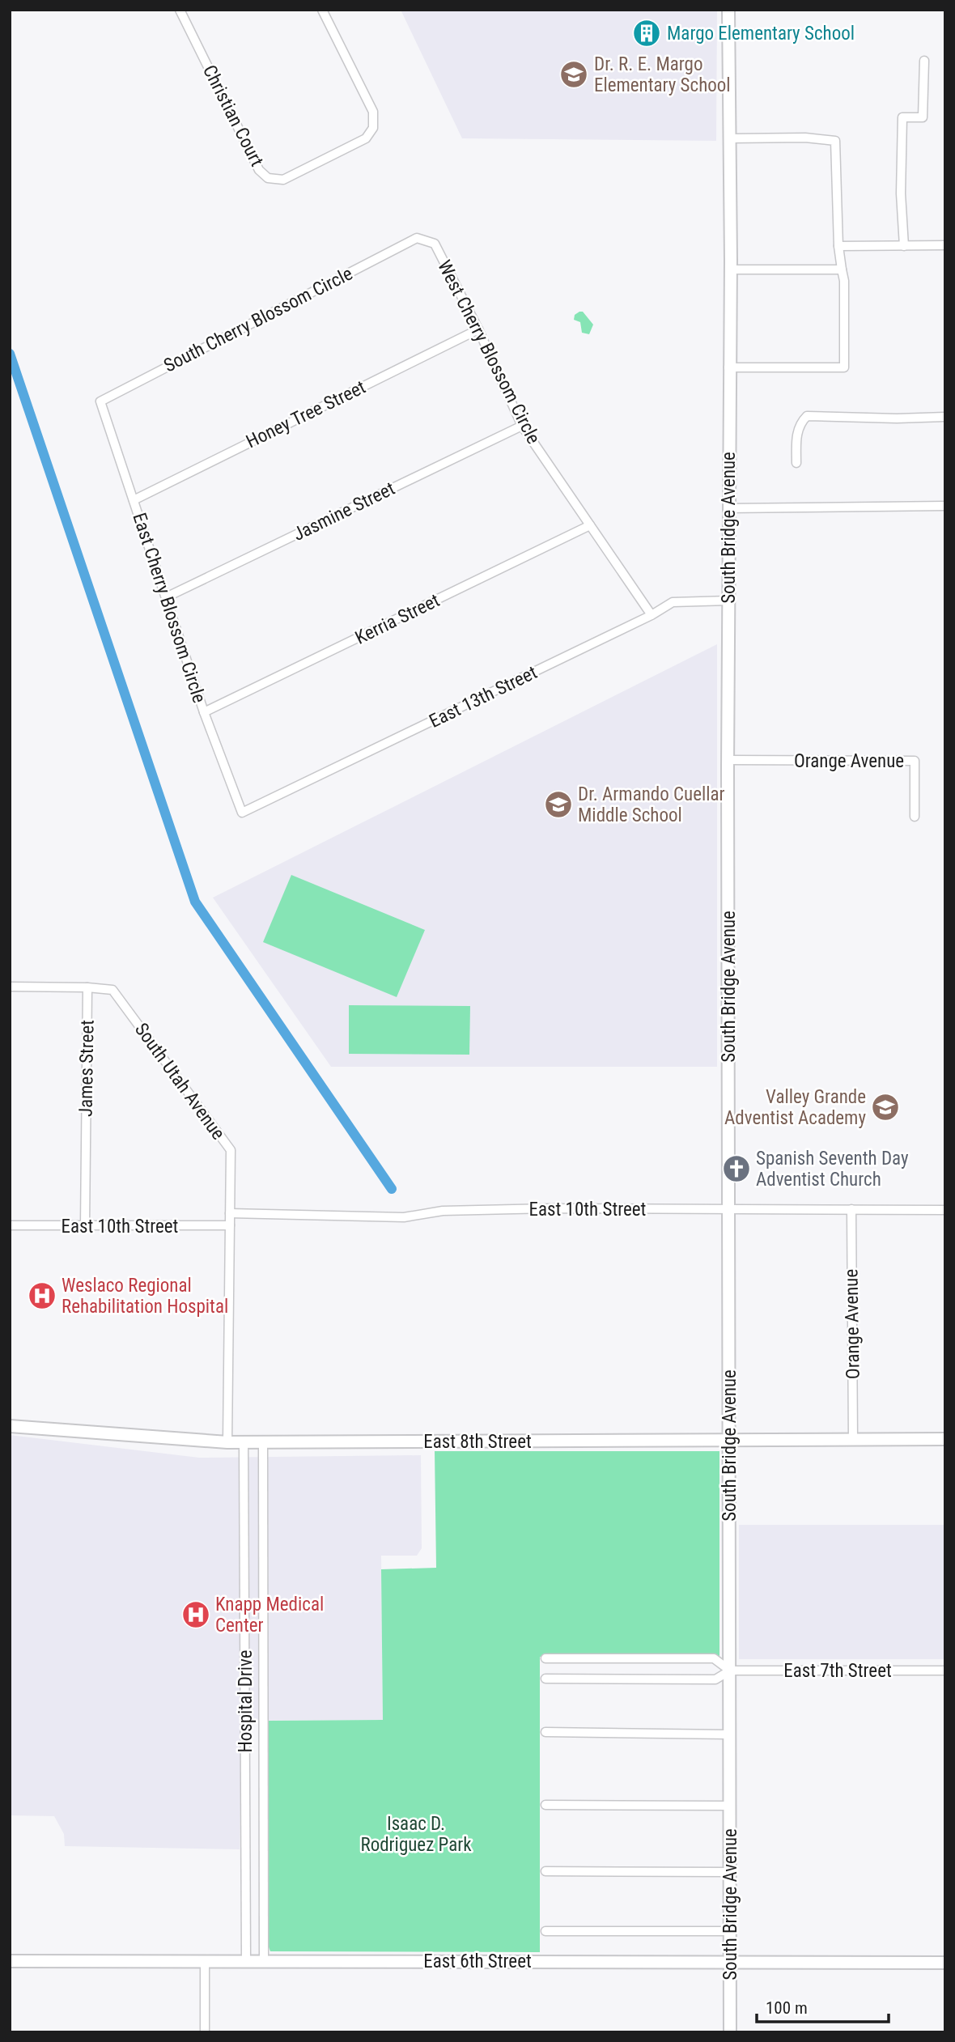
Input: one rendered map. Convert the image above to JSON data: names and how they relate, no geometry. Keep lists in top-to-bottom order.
{
  "streets": {
    "street": [
      "Christian Court",
      "South Cherry Blossom Circle",
      "West Cherry Blossom Circle",
      "Honey Tree Street",
      "Jasmine Street",
      "South Bridge Avenue",
      "East Cherry Blossom Circle",
      "Kerria Street",
      "East 13th Street",
      "Orange Avenue",
      "James Street",
      "South Utah Avenue",
      "East 10th Street",
      "East 8th Street",
      "East 7th Street",
      "Hospital Drive",
      "East 6th Street"
    ]
  },
  "crossings": [
    ["South Cherry Blossom Circle", "West Cherry Blossom Circle"],
    ["South Cherry Blossom Circle", "East Cherry Blossom Circle"],
    ["West Cherry Blossom Circle", "Honey Tree Street"],
    ["West Cherry Blossom Circle", "Jasmine Street"],
    ["West Cherry Blossom Circle", "Kerria Street"],
    ["West Cherry Blossom Circle", "East 13th Street"],
    ["Honey Tree Street", "East Cherry Blossom Circle"],
    ["Jasmine Street", "East Cherry Blossom Circle"],
    ["South Bridge Avenue", "East 13th Street"],
    ["South Bridge Avenue", "Orange Avenue"],
    ["South Bridge Avenue", "East 10th Street"],
    ["South Bridge Avenue", "East 8th Street"],
    ["South Bridge Avenue", "East 7th Street"],
    ["South Bridge Avenue", "East 6th Street"],
    ["East Cherry Blossom Circle", "Kerria Street"],
    ["East Cherry Blossom Circle", "East 13th Street"],
    ["Orange Avenue", "East 10th Street"],
    ["Orange Avenue", "East 8th Street"],
    ["James Street", "South Utah Avenue"],
    ["James Street", "East 10th Street"],
    ["South Utah Avenue", "East 10th Street"],
    ["South Utah Avenue", "East 8th Street"],
    ["East 8th Street", "Hospital Drive"],
    ["Hospital Drive", "East 6th Street"]
  ],
  "parks": ["Isaac D. Rodriguez Park"],
  "places": {
    "building": ["Margo Elementary School"],
    "school or university": ["Dr. R. E. Margo Elementary School", "Dr. Armando Cuellar Middle School", "Valley Grande Adventist Academy"],
    "church": ["Spanish Seventh Day Adventist Church"],
    "hospital": ["Weslaco Regional Rehabilitation Hospital", "Knapp Medical Center"]
  },
  "scale_bar": "100 m"
}
